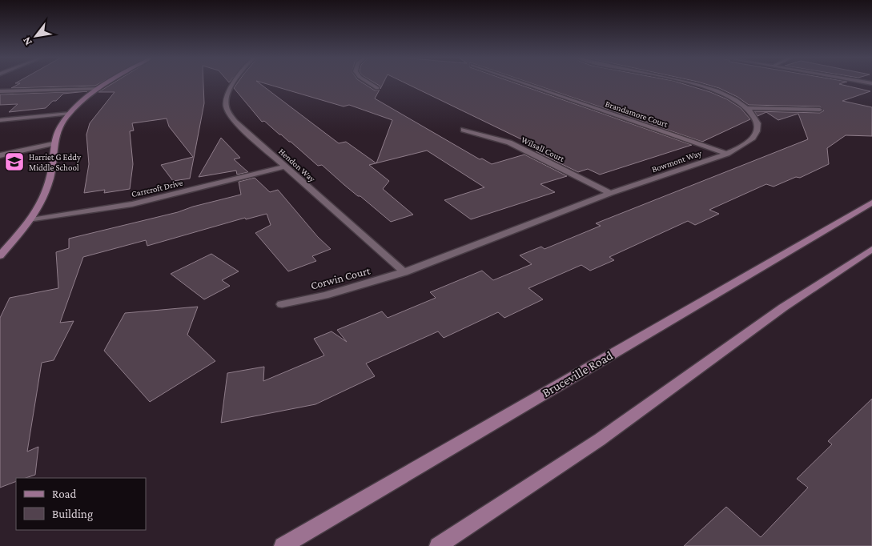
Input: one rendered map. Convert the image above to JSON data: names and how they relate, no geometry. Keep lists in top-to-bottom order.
{
  "streets": {
    "main road": ["Bruceville Road"],
    "street": [
      "Brandamore Court",
      "Wilsall Court",
      "Bowmont Way",
      "Hendon Way",
      "Carrcroft Drive",
      "Corwin Court"
    ]
  },
  "crossings": [
    ["Brandamore Court", "Bowmont Way"],
    ["Wilsall Court", "Bowmont Way"],
    ["Bowmont Way", "Hendon Way"],
    ["Bowmont Way", "Corwin Court"],
    ["Hendon Way", "Carrcroft Drive"],
    ["Hendon Way", "Corwin Court"]
  ],
  "places": {
    "school or university": ["Harriet G Eddy Middle School"]
  },
  "legend": ["Road", "Building"],
  "north": "bottom left"
}
